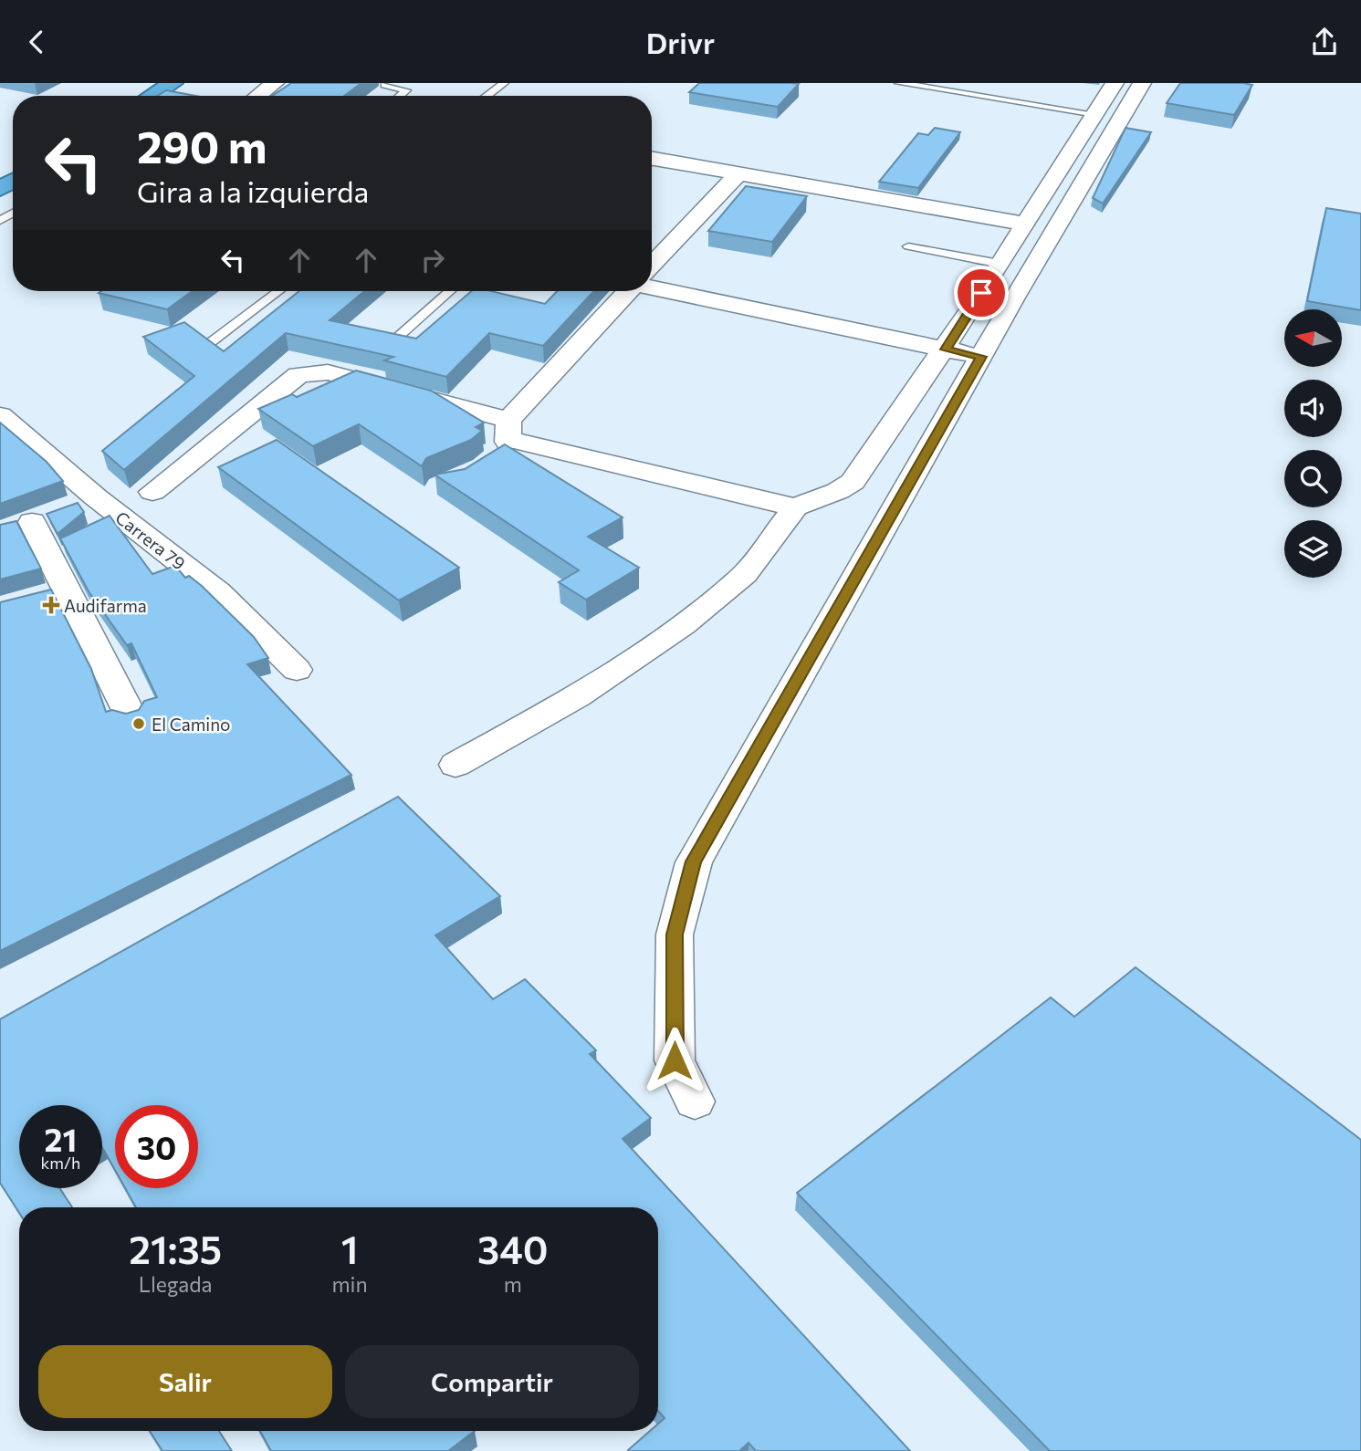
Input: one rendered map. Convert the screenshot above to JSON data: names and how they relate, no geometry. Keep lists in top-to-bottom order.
{
  "streets": {
    "street": ["Carrera 79"]
  },
  "places": {
    "health": ["Audifarma"],
    "other": ["El Camino"]
  },
  "north": "left",
  "page": {
    "header": "Drivr",
    "turn": ["290 m", "Gira a la izquierda"],
    "speed": "21 km/h",
    "limit": "30",
    "eta": [
      "21:35",
      "Llegada",
      "1",
      "min",
      "340",
      "m"
    ],
    "buttons": ["Salir", "Compartir"]
  }
}
